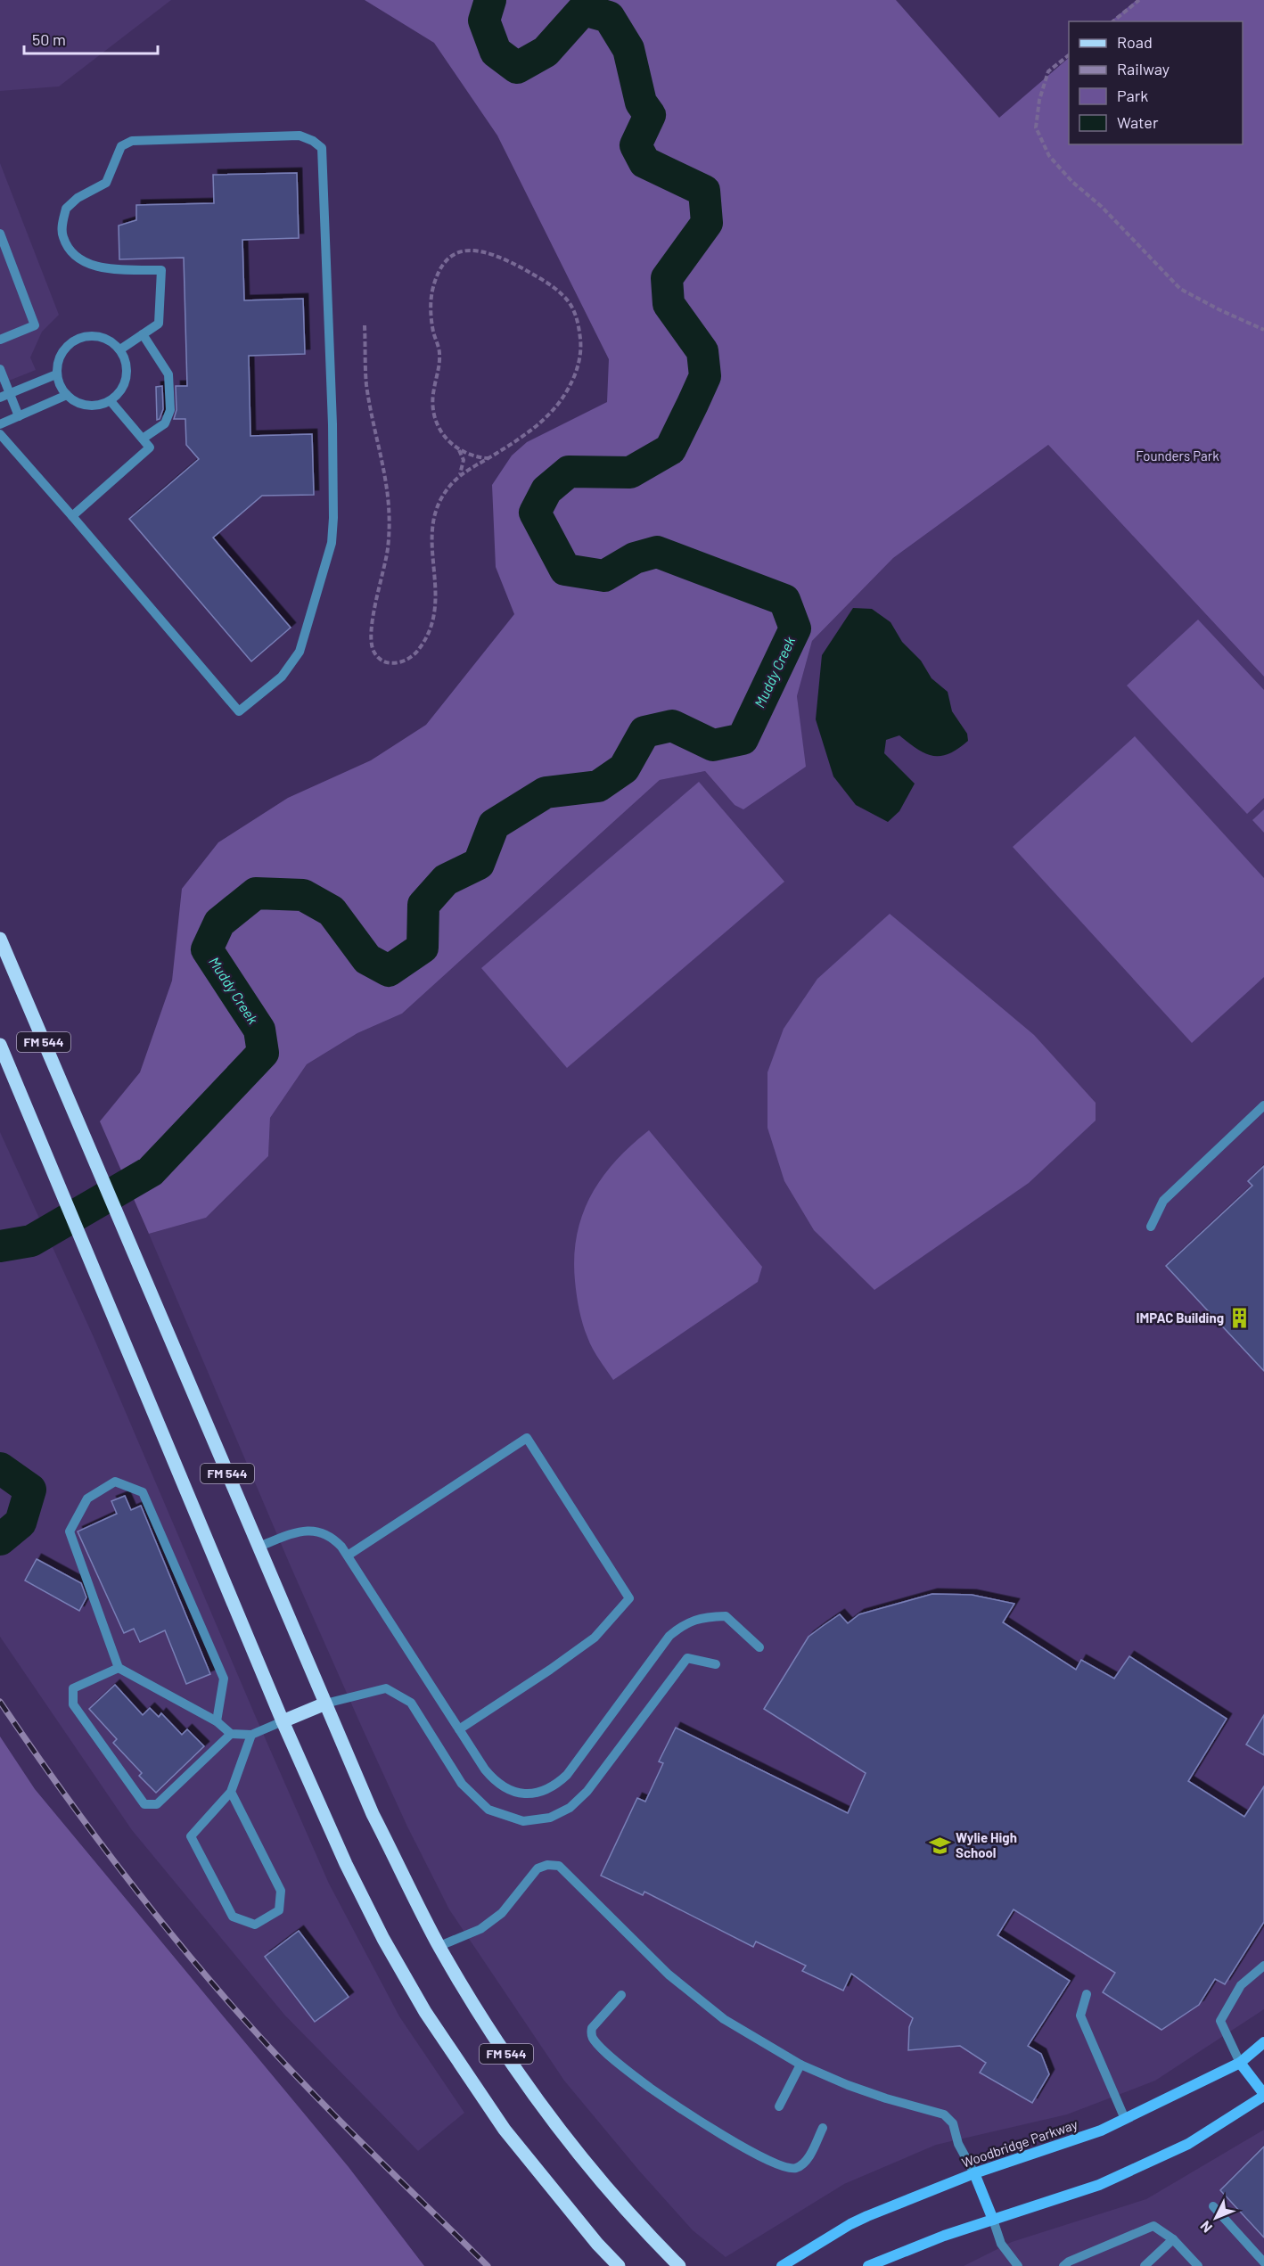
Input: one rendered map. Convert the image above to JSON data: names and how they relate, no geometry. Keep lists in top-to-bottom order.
{
  "streets": {
    "main road": ["FM 544", "Woodbridge Parkway"]
  },
  "water": ["Muddy Creek"],
  "parks": ["Founders Park"],
  "places": {
    "building": ["IMPAC Building"],
    "school or university": ["Wylie High School"]
  },
  "legend": [
    "Road",
    "Railway",
    "Park",
    "Water"
  ],
  "scale_bar": "50 m",
  "north": "bottom left"
}
